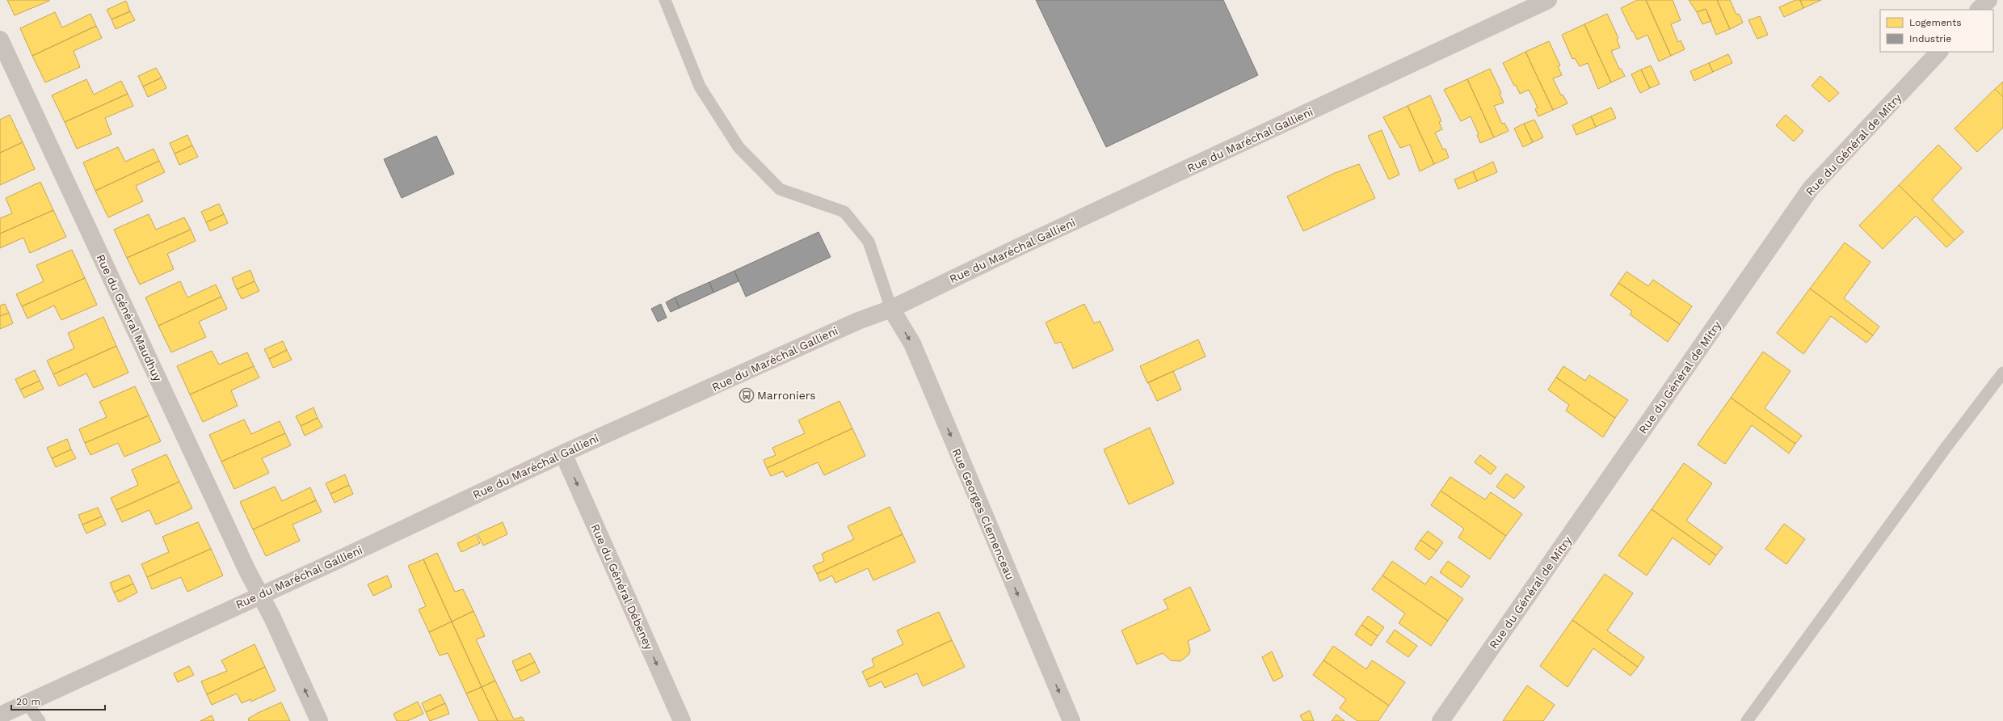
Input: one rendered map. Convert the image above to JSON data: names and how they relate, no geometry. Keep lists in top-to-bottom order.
{
  "streets": {
    "street": [
      "Rue du Maréchal Gallieni",
      "Rue du Général de Mitry",
      "Rue du Général Maudhuy",
      "Rue Georges Clemenceau",
      "Rue du Général Débeney"
    ]
  },
  "crossings": [
    ["Rue du Maréchal Gallieni", "Rue du Général Maudhuy"],
    ["Rue du Maréchal Gallieni", "Rue Georges Clemenceau"],
    ["Rue du Maréchal Gallieni", "Rue du Général Débeney"]
  ],
  "one_way": ["Rue Georges Clemenceau", "Rue du Général Débeney"],
  "places": {
    "bus stop": ["Marroniers"]
  },
  "legend": ["Logements", "Industrie"],
  "scale_bar": "20 m"
}
